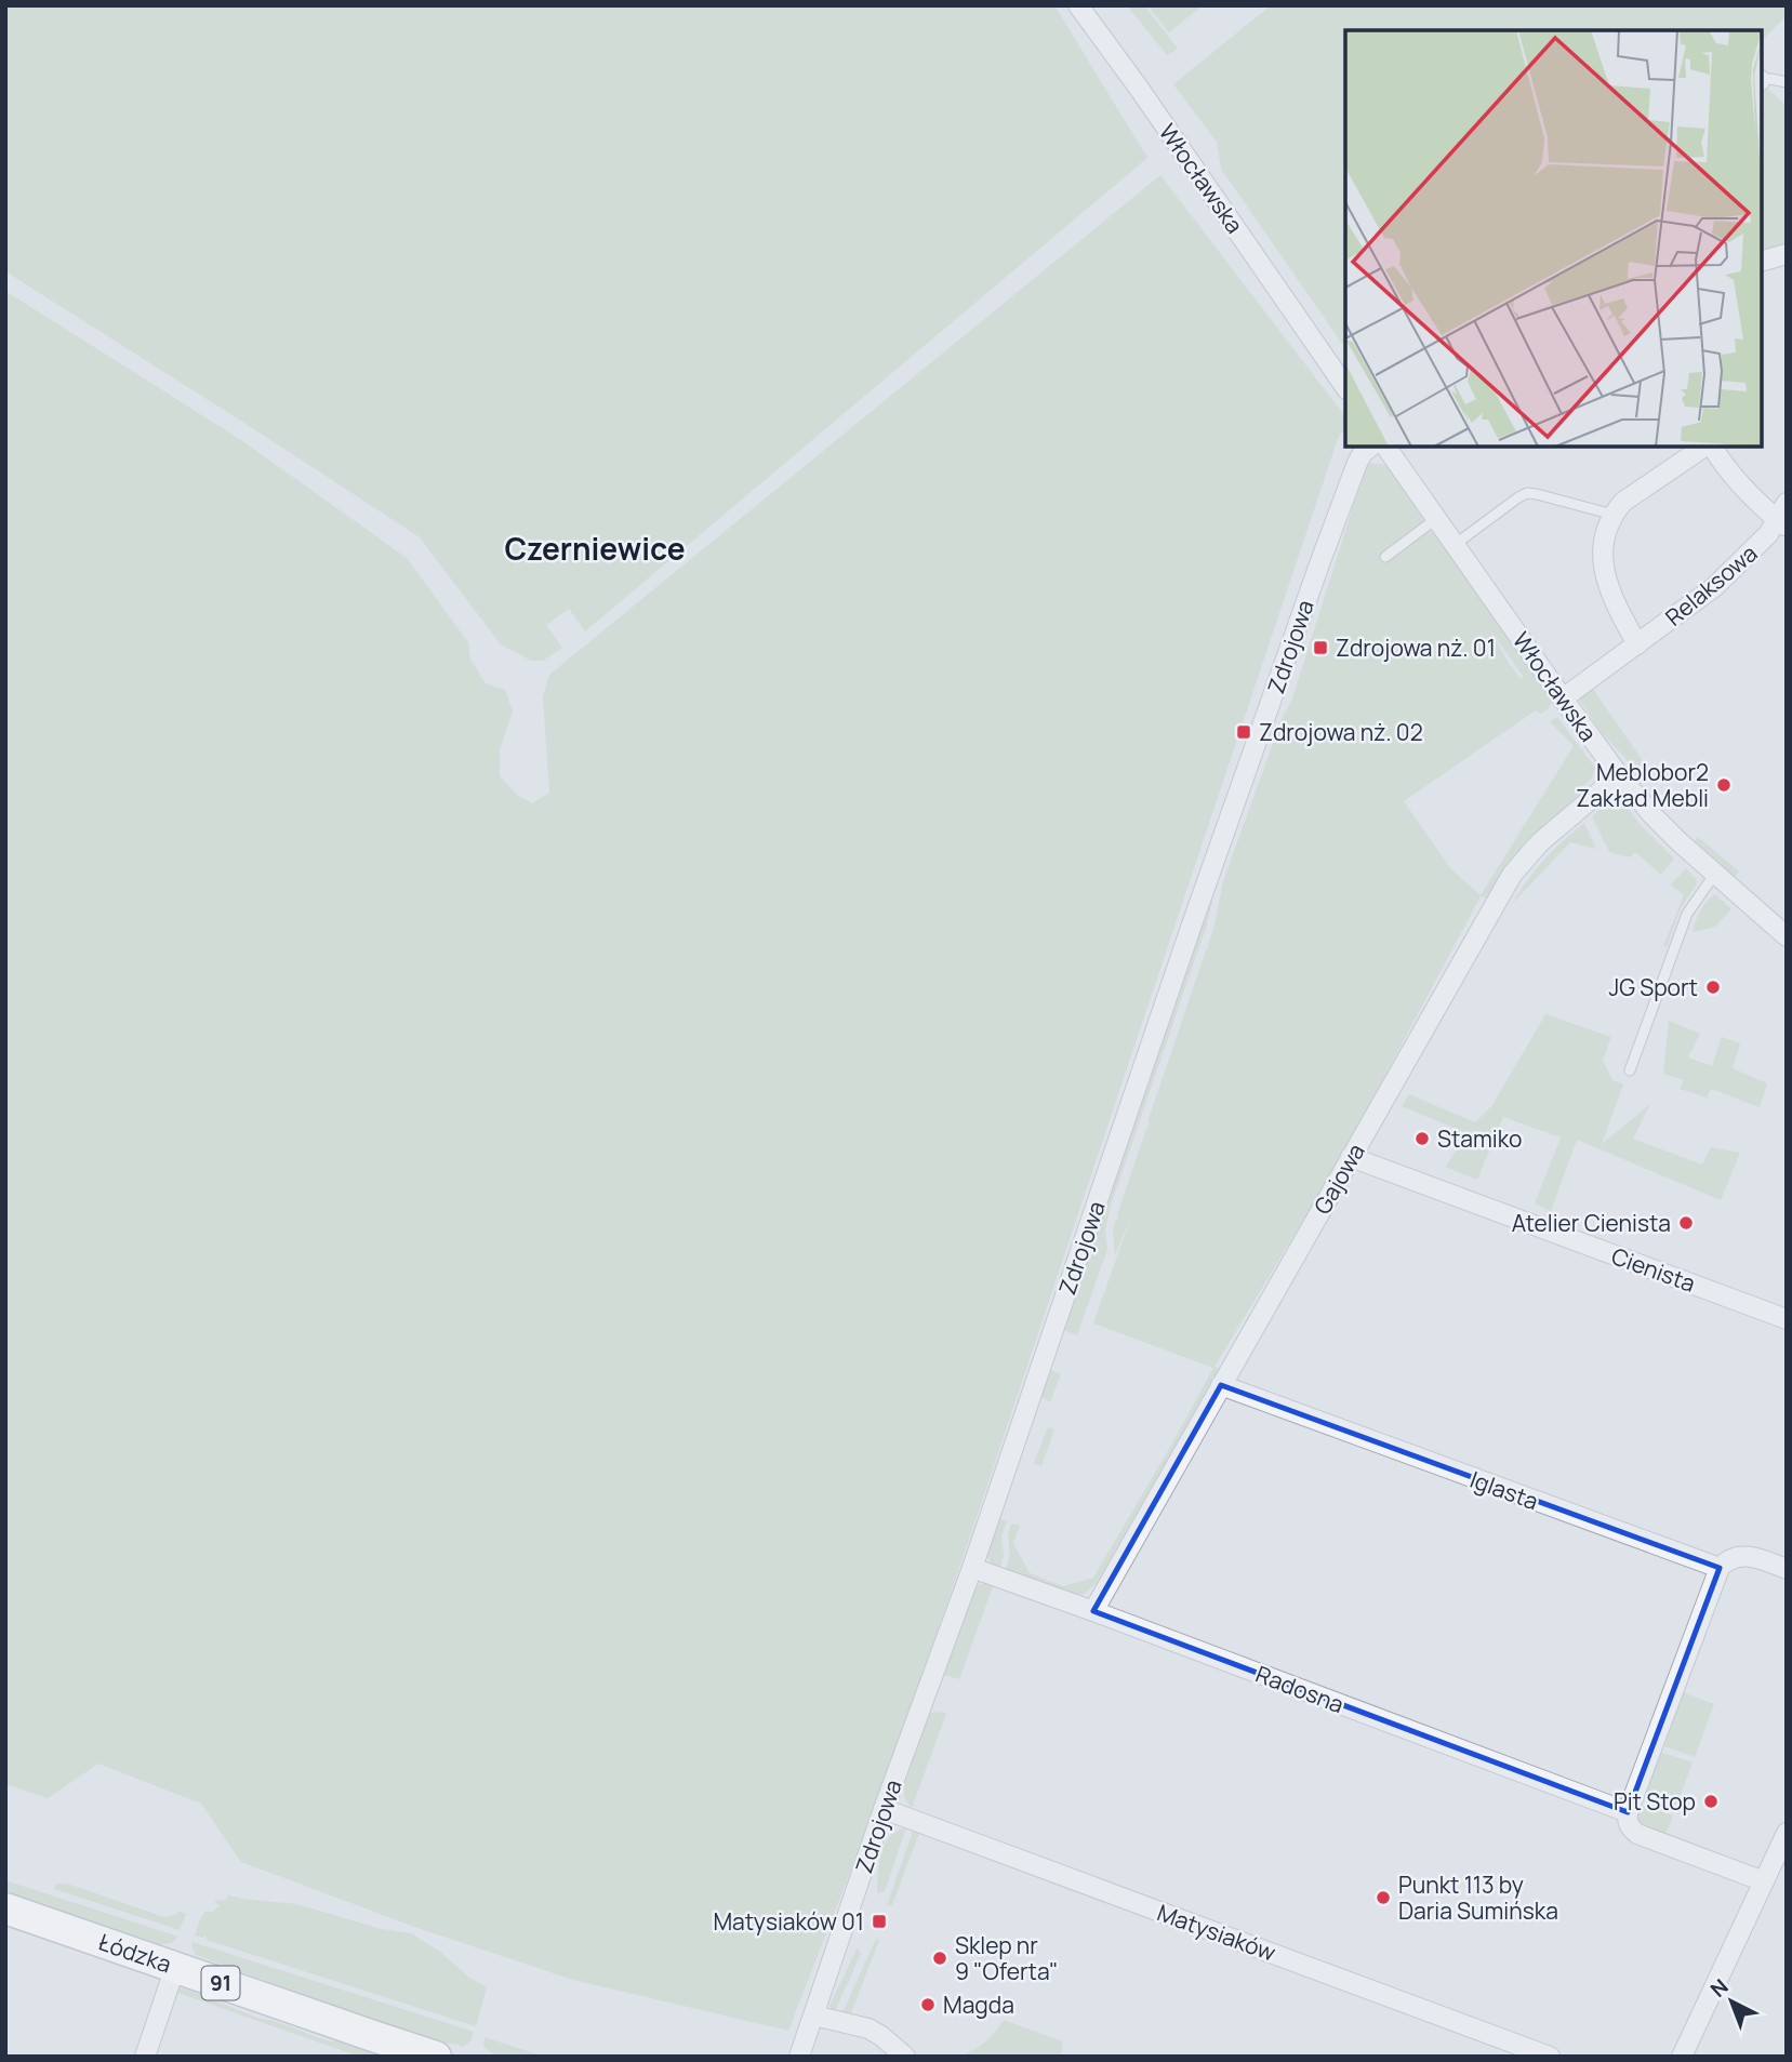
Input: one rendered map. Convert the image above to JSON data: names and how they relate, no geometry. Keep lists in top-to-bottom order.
{
  "streets": {
    "main road": ["Łódzka", "91"],
    "street": [
      "Włocławska",
      "Relaksowa",
      "Zdrojowa",
      "Gajowa",
      "Cienista",
      "Iglasta",
      "Radosna",
      "Matysiaków"
    ]
  },
  "crossings": [
    ["Włocławska", "Relaksowa"],
    ["Włocławska", "Gajowa"],
    ["Zdrojowa", "Radosna"],
    ["Zdrojowa", "Matysiaków"],
    ["Gajowa", "Cienista"],
    ["Gajowa", "Iglasta"],
    ["Gajowa", "Radosna"]
  ],
  "districts": ["Czerniewice"],
  "places": {
    "transit": ["Zdrojowa nż. 01", "Zdrojowa nż. 02", "Matysiaków 01"],
    "other": [
      "Meblobor2 Zakład Mebli",
      "JG Sport",
      "Stamiko",
      "Atelier Cienista",
      "Pit Stop",
      "Punkt 113 by Daria Sumińska",
      "Sklep nr 9 \"Oferta\"",
      "Magda"
    ]
  },
  "north": "top left"
}
